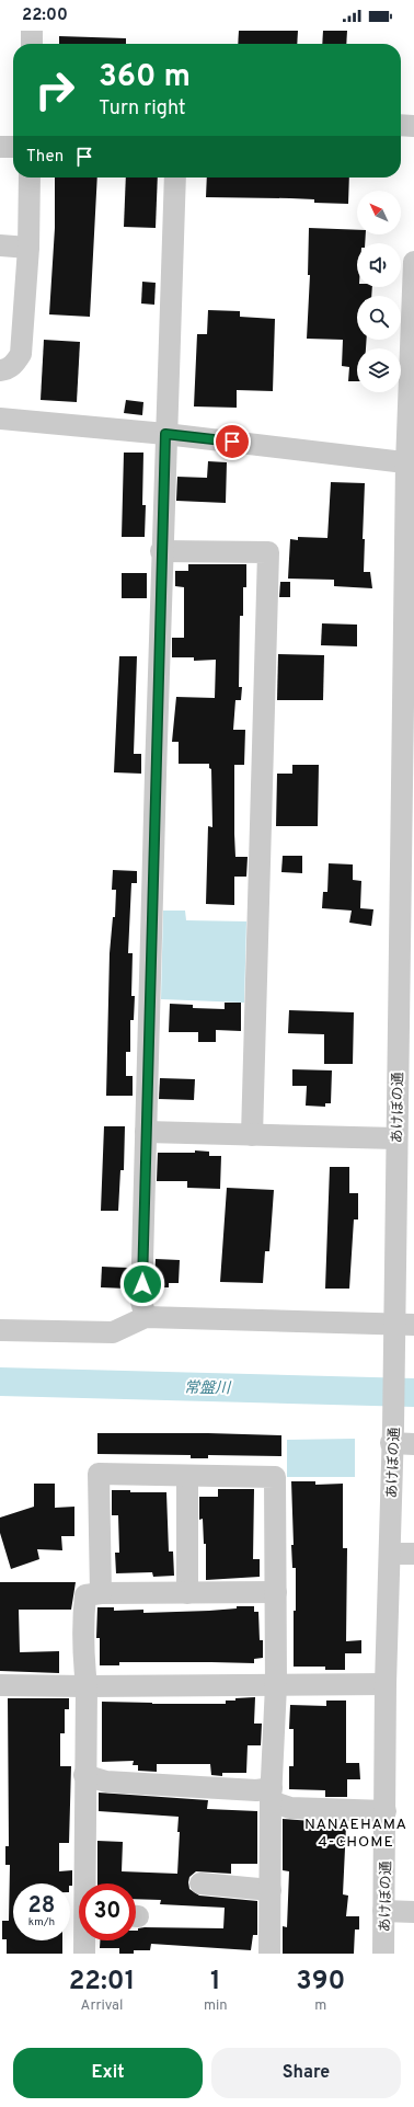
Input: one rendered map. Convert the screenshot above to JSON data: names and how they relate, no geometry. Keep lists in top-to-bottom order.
{
  "streets": {
    "street": ["あけぼの通"]
  },
  "districts": ["NANAEHAMA 4-CHOME"],
  "water": ["常盤川"],
  "north": "top left",
  "page": {
    "status": "22:00",
    "turn": ["360 m", "Turn right"],
    "then": "Then",
    "speed": "28 km/h",
    "limit": "30",
    "eta": [
      "22:01",
      "Arrival",
      "1",
      "min",
      "390",
      "m"
    ],
    "buttons": ["Exit", "Share"]
  }
}
